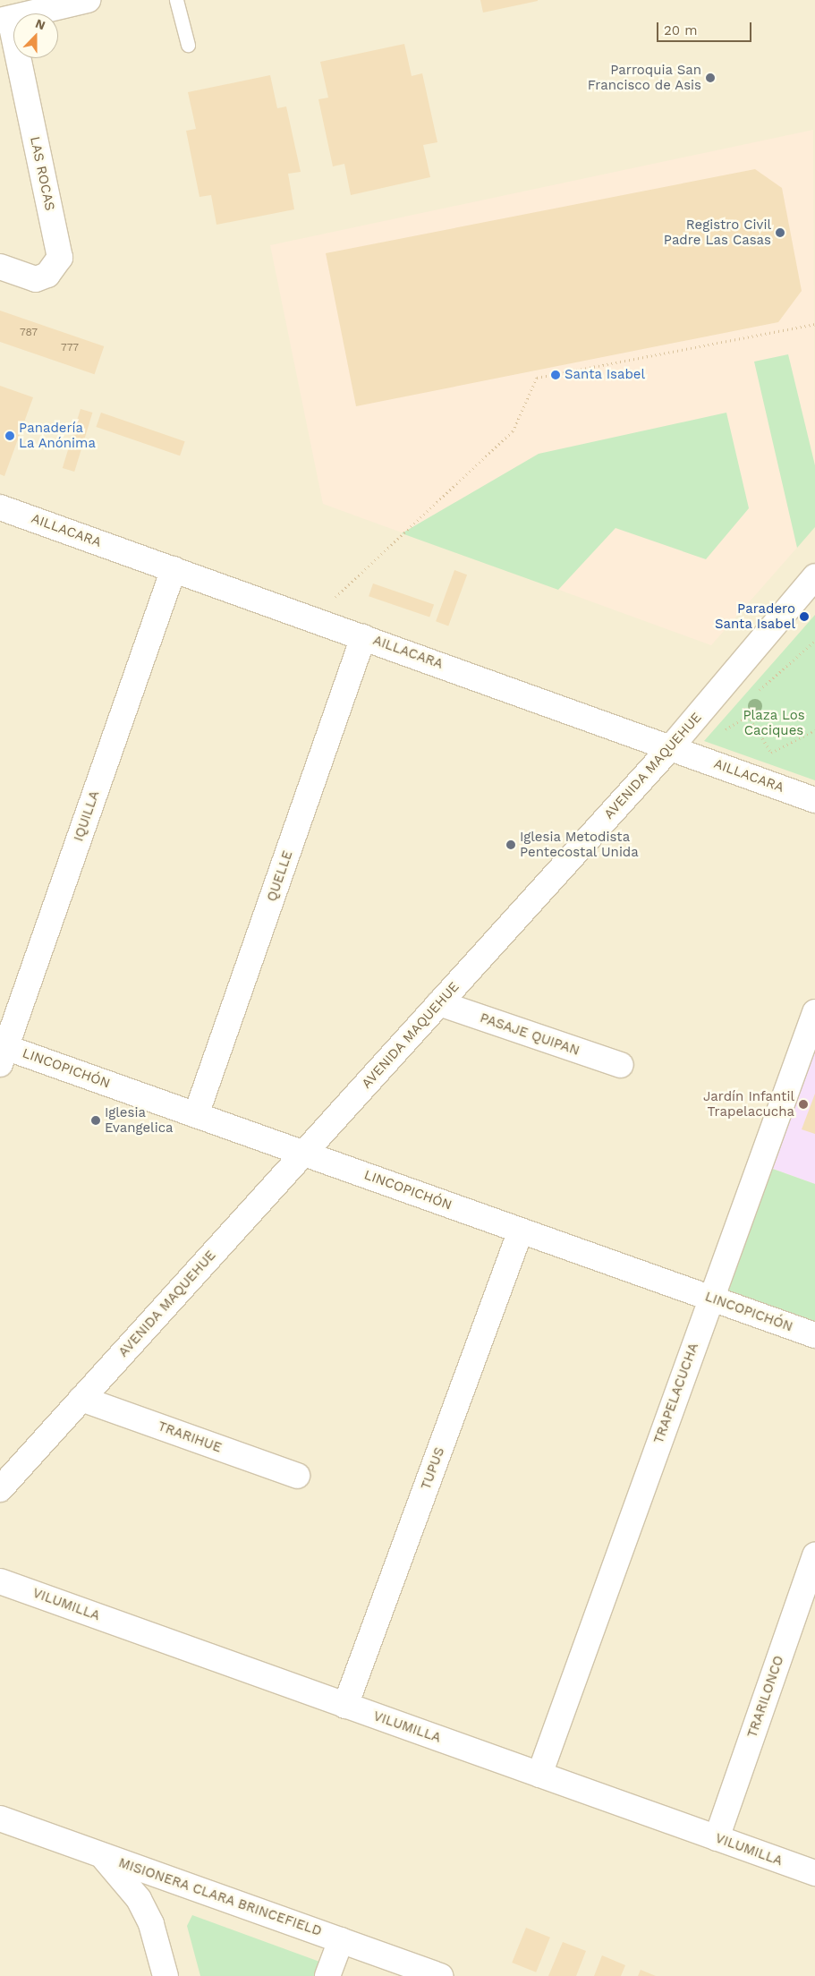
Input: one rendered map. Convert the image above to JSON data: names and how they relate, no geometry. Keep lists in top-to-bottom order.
{
  "streets": {
    "street": [
      "LAS ROCAS",
      "AILLACARA",
      "AVENIDA MAQUEHUE",
      "IQUILLA",
      "QUELLE",
      "PASAJE QUIPAN",
      "LINCOPICHÓN",
      "TRAPELACUCHA",
      "TRARIHUE",
      "TUPUS",
      "VILUMILLA",
      "TRARILONCO",
      "MISIONERA CLARA BRINCEFIELD"
    ]
  },
  "crossings": [
    ["AILLACARA", "AVENIDA MAQUEHUE"],
    ["AILLACARA", "IQUILLA"],
    ["AILLACARA", "QUELLE"],
    ["AVENIDA MAQUEHUE", "PASAJE QUIPAN"],
    ["AVENIDA MAQUEHUE", "LINCOPICHÓN"],
    ["AVENIDA MAQUEHUE", "TRARIHUE"],
    ["IQUILLA", "LINCOPICHÓN"],
    ["QUELLE", "LINCOPICHÓN"],
    ["LINCOPICHÓN", "TRAPELACUCHA"],
    ["LINCOPICHÓN", "TUPUS"],
    ["TRAPELACUCHA", "VILUMILLA"],
    ["TUPUS", "VILUMILLA"],
    ["VILUMILLA", "TRARILONCO"]
  ],
  "parks": ["Plaza Los Caciques"],
  "places": [
    "Parroquia San Francisco de Asis",
    "Registro Civil Padre Las Casas",
    "Santa Isabel",
    "Panadería La Anónima",
    "Paradero Santa Isabel",
    "Iglesia Metodista Pentecostal Unida",
    "Jardín Infantil Trapelacucha",
    "Iglesia Evangelica"
  ],
  "house_numbers": ["787", "777"],
  "scale_bar": "20 m",
  "north": "top"
}
